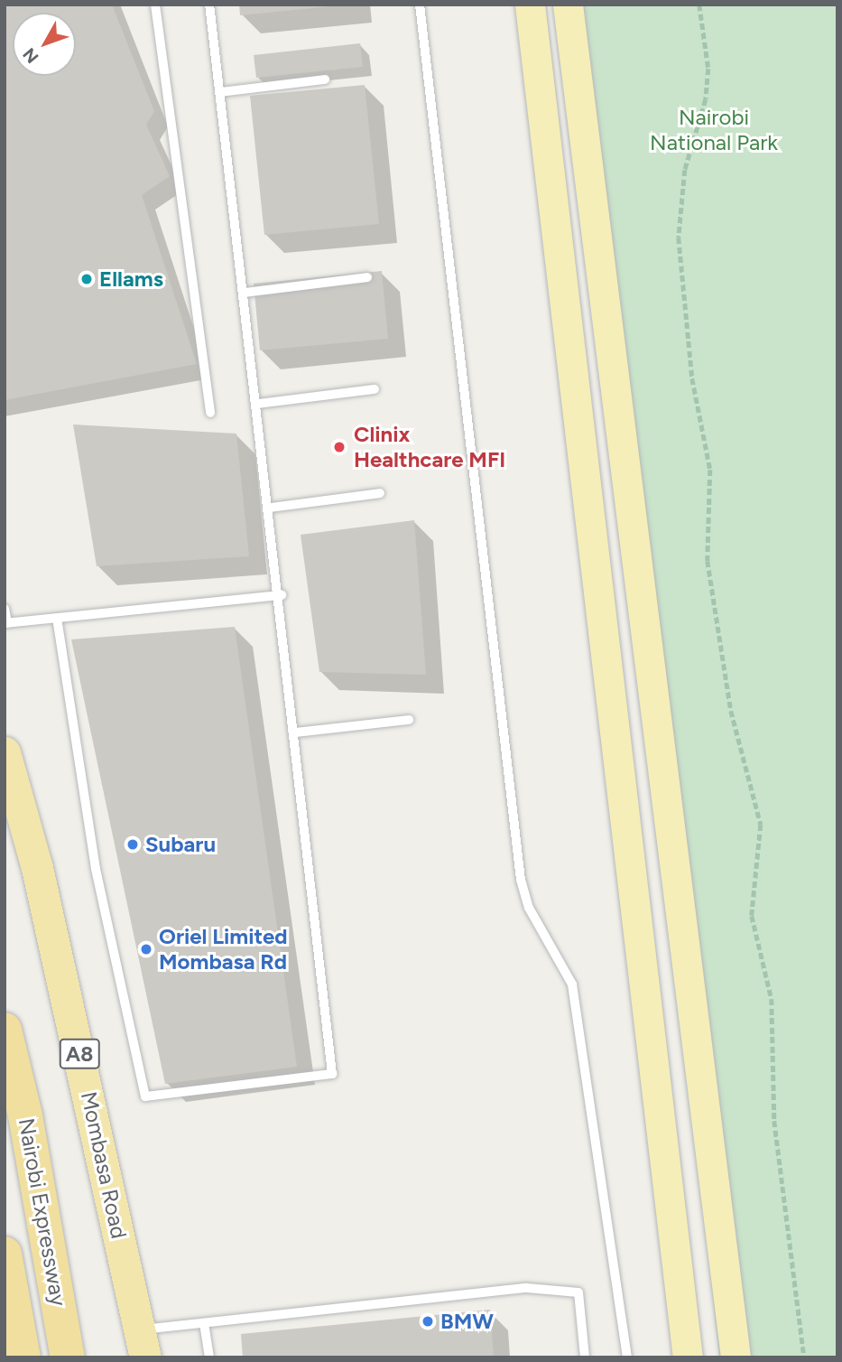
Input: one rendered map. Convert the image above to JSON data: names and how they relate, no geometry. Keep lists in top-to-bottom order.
{
  "streets": {
    "highway": ["A8", "Mombasa Road", "Nairobi Expressway"]
  },
  "parks": ["Nairobi National Park"],
  "places": [
    "Ellams",
    "Clinix Healthcare MFI",
    "Subaru",
    "Oriel Limited Mombasa Rd",
    "BMW"
  ],
  "north": "bottom left"
}
